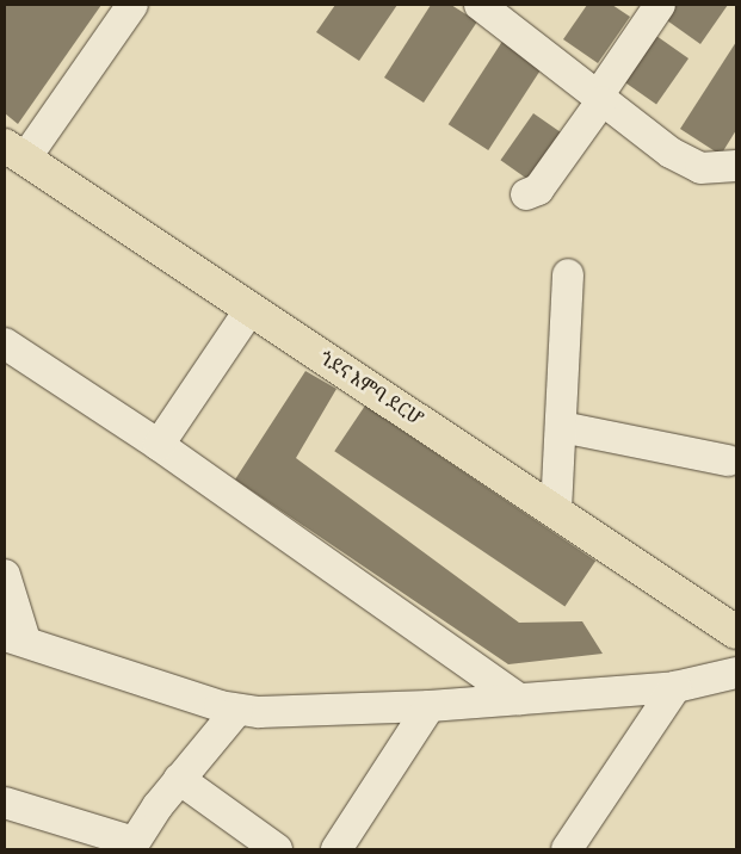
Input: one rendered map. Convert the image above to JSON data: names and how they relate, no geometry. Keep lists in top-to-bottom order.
{
  "streets": {
    "highway": ["ጎደና እምባ ደርሆ"]
  }
}
